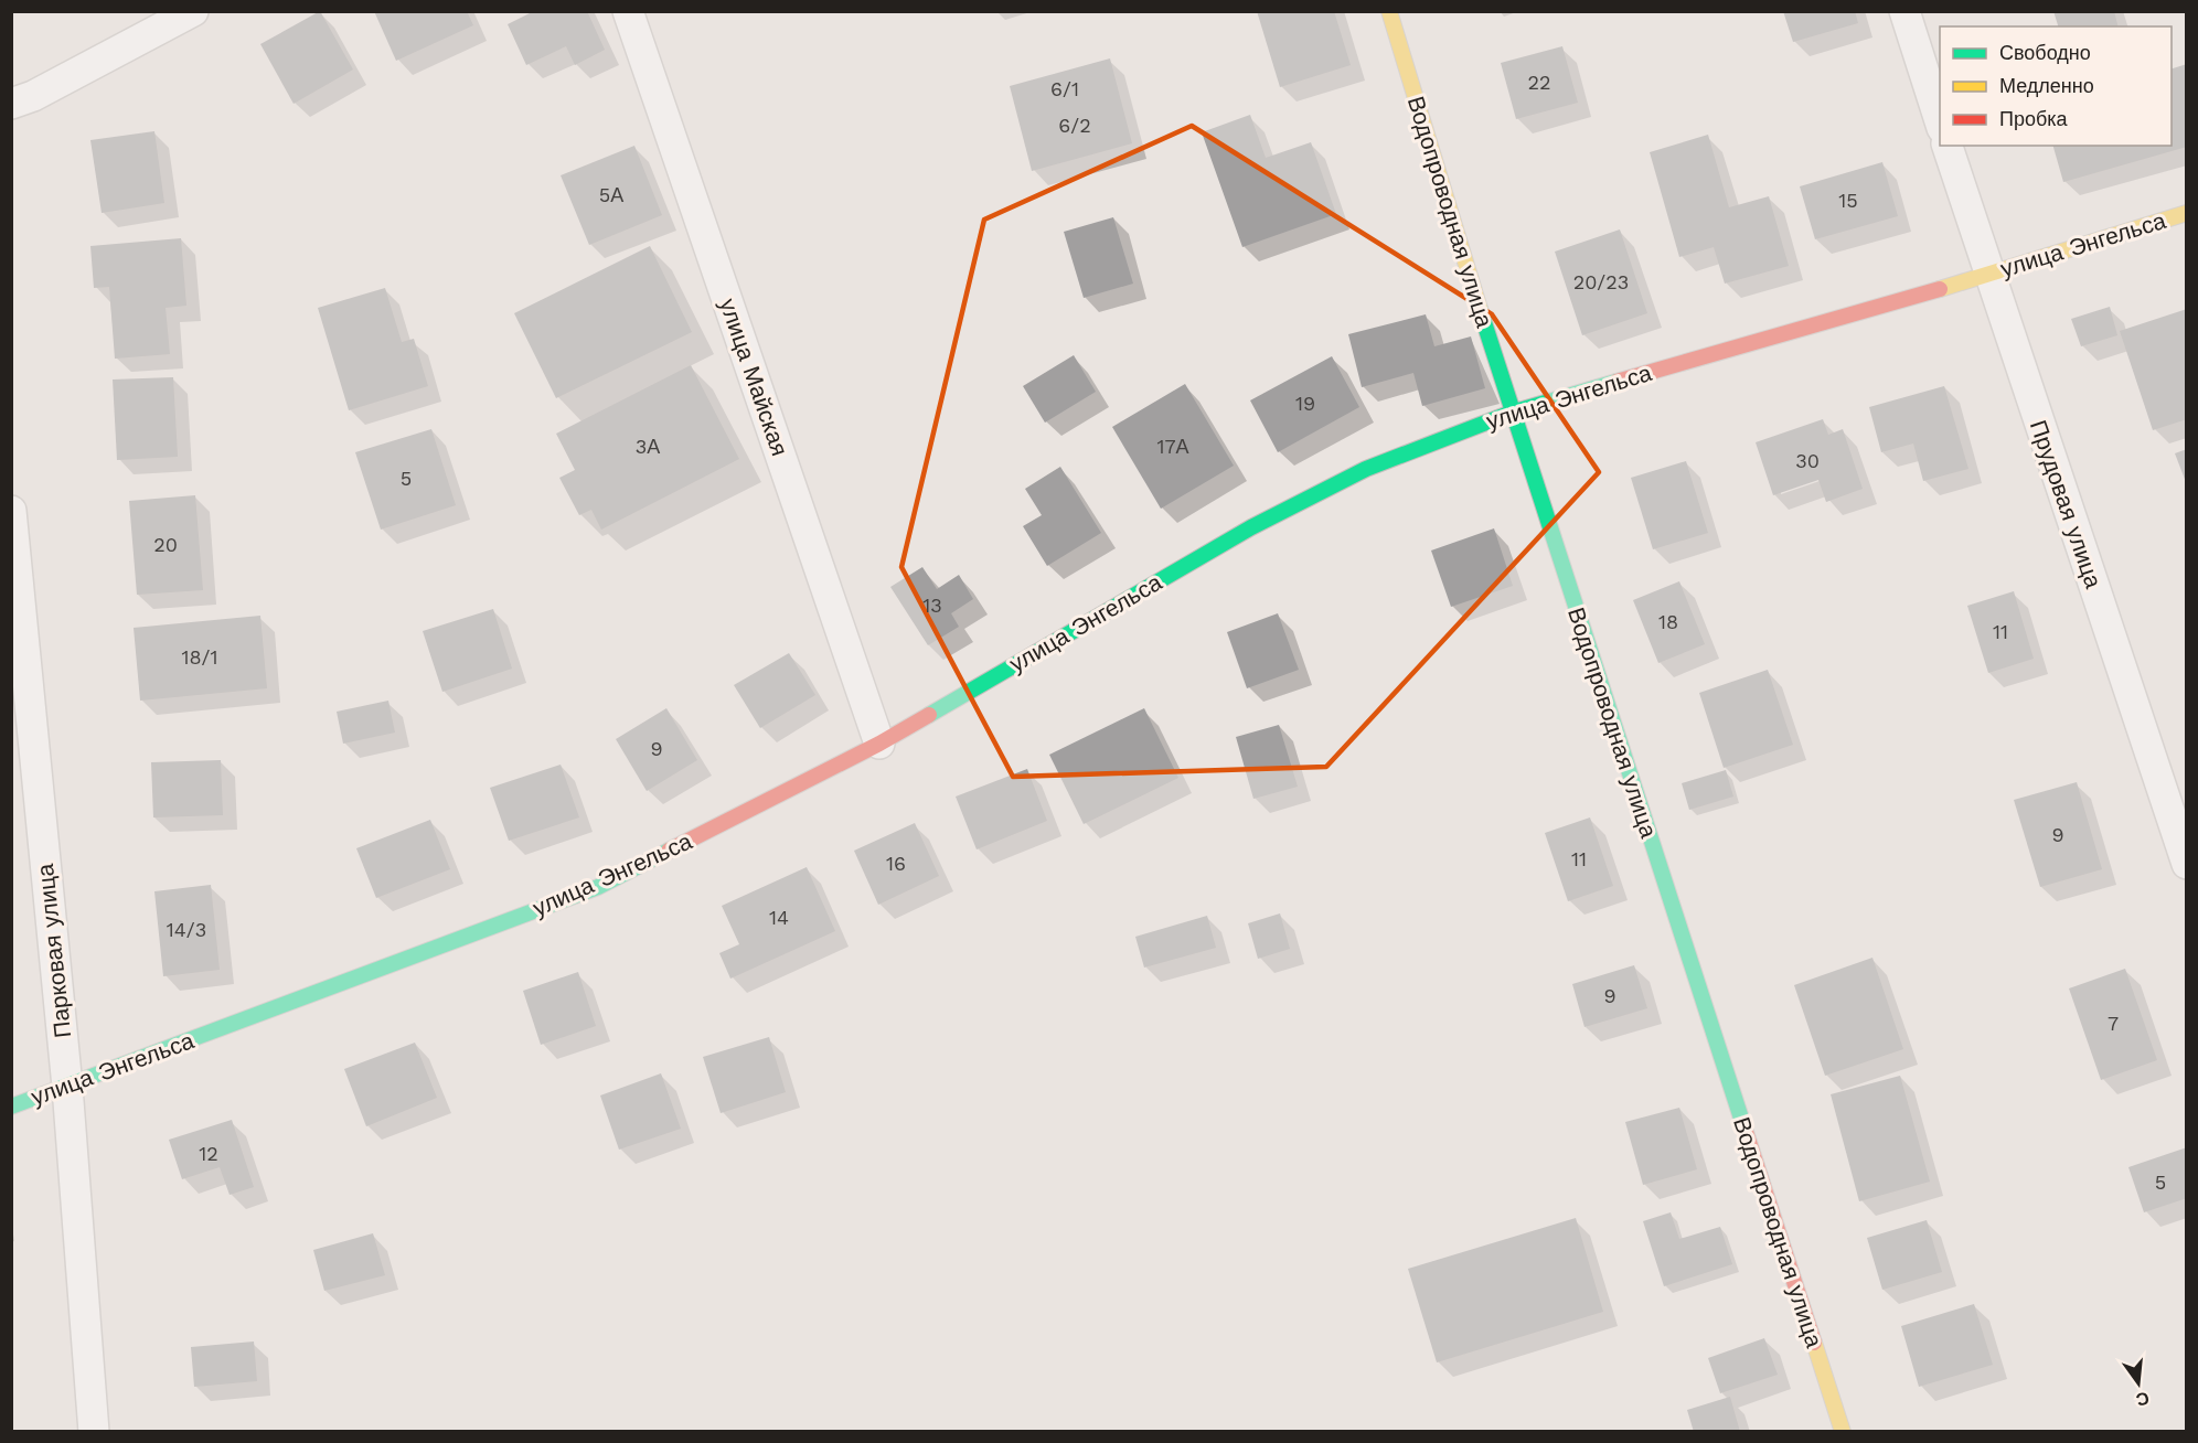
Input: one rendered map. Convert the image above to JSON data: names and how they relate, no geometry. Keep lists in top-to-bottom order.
{
  "streets": {
    "street": [
      "Водопроводная улица",
      "улица Энгельса",
      "улица Майская",
      "Прудовая улица",
      "Парковая улица"
    ]
  },
  "crossings": [
    ["Водопроводная улица", "улица Энгельса"],
    ["улица Энгельса", "улица Майская"],
    ["улица Энгельса", "Прудовая улица"],
    ["улица Энгельса", "Парковая улица"]
  ],
  "house_numbers": [
    "22",
    "6/1",
    "6/2",
    "5А",
    "15",
    "20/23",
    "19",
    "3А",
    "17А",
    "30",
    "5",
    "20",
    "13",
    "18",
    "11",
    "18/1",
    "9",
    "9",
    "11",
    "16",
    "14",
    "14/3",
    "9",
    "7",
    "12",
    "5"
  ],
  "legend": ["Свободно", "Медленно", "Пробка"],
  "north": "bottom"
}
